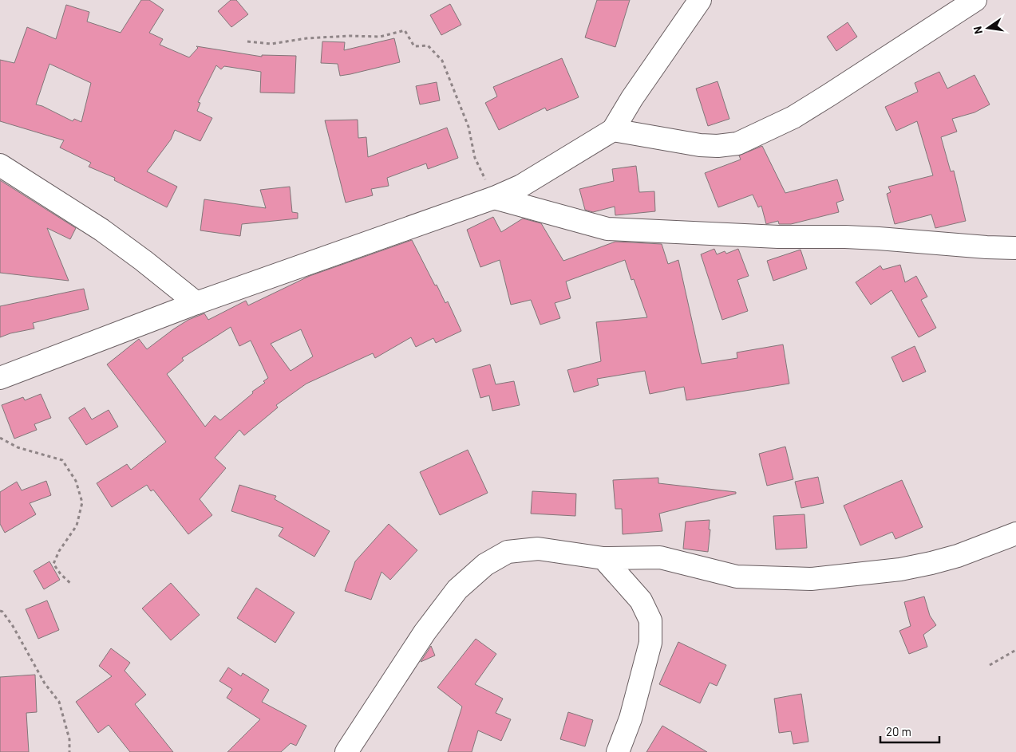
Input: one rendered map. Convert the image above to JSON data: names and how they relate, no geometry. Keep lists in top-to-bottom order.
{
  "scale_bar": "20 m",
  "north": "left"
}
